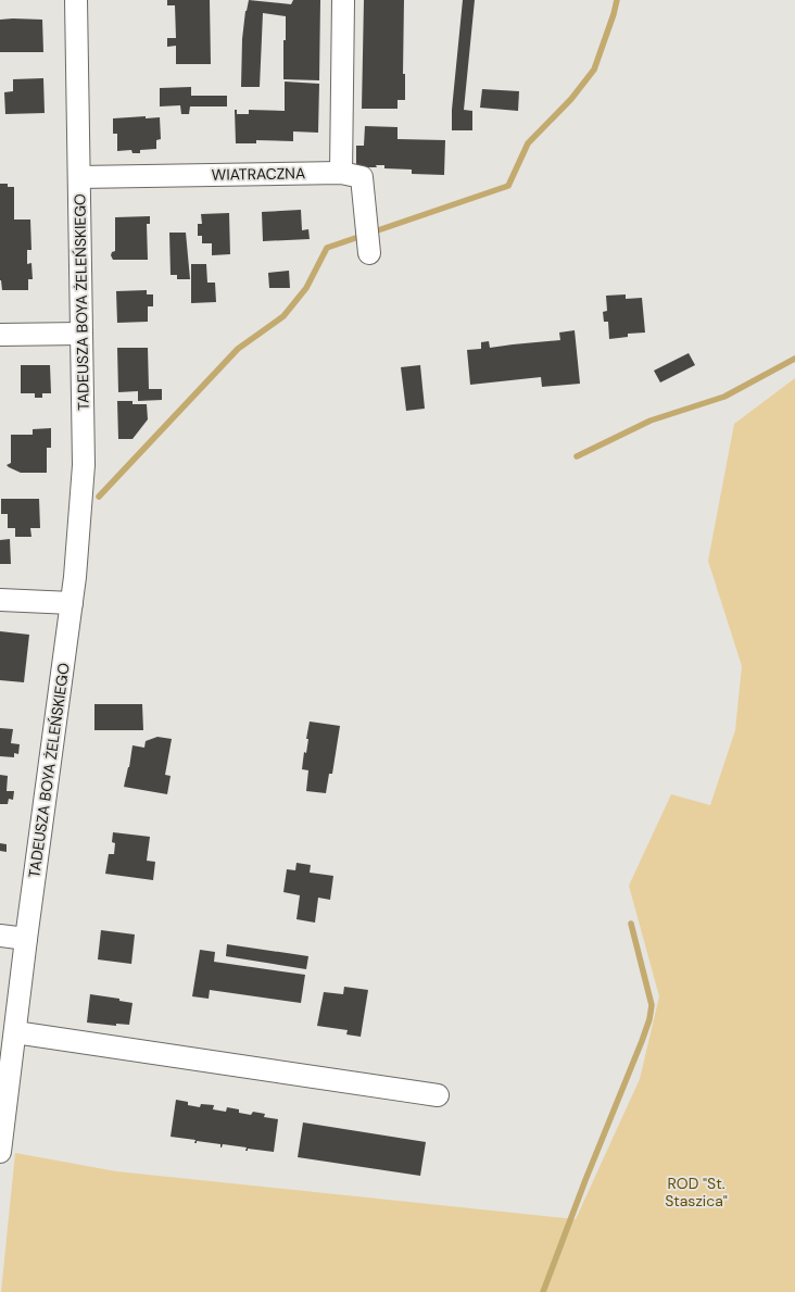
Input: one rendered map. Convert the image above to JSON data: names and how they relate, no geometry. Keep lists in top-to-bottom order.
{
  "streets": {
    "street": ["WIATRACZNA", "TADEUSZA BOYA ŻELEŃSKIEGO"]
  },
  "crossings": [
    ["WIATRACZNA", "TADEUSZA BOYA ŻELEŃSKIEGO"]
  ],
  "parks": ["ROD \"St. Staszica\""]
}
